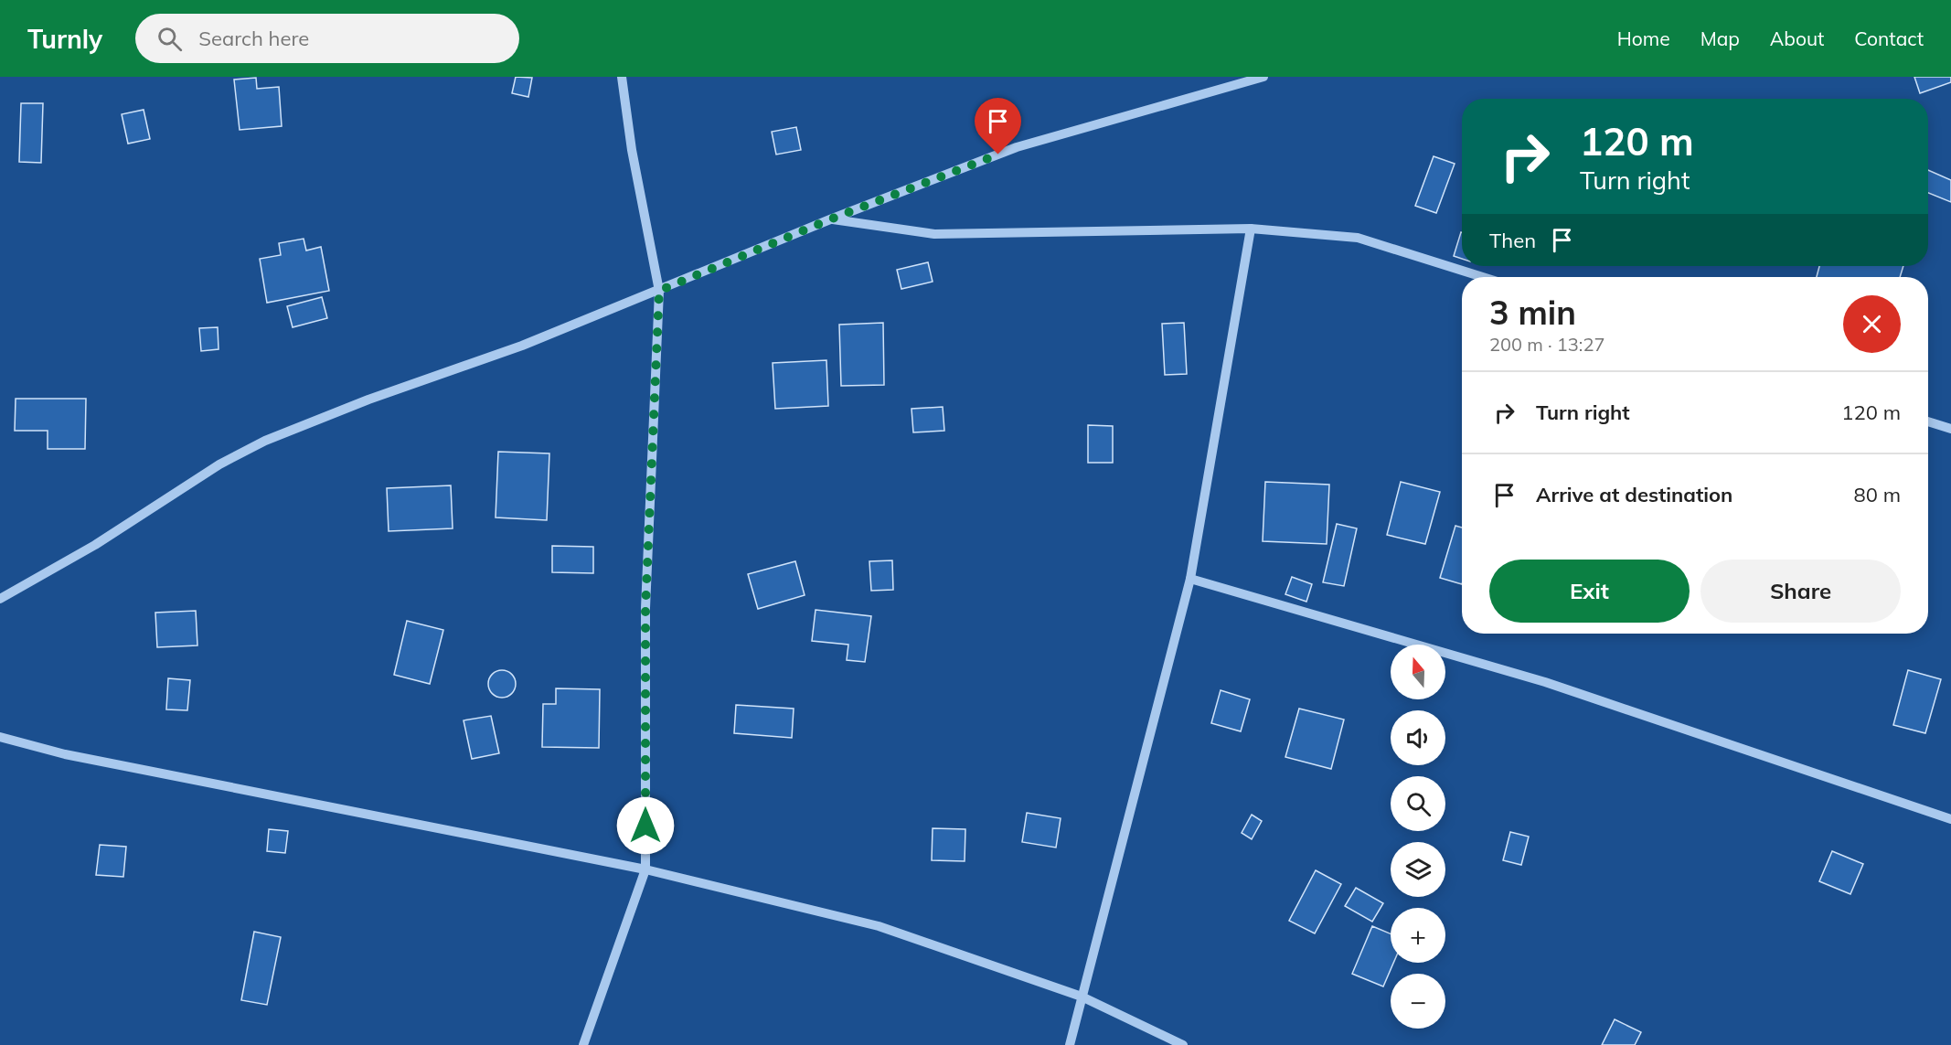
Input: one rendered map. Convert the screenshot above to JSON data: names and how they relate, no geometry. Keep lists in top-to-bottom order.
{
  "north": "top",
  "page": {
    "header": "Turnly",
    "search": "Search here",
    "nav": [
      "Home",
      "Map",
      "About",
      "Contact"
    ],
    "turn": ["120 m", "Turn right"],
    "then": "Then",
    "heading": ["3 min", "200 m · 13:27"],
    "list": [
      {
        "name": "Turn right",
        "value": "120 m"
      },
      {
        "name": "Arrive at destination",
        "value": "80 m"
      }
    ],
    "buttons": ["Exit", "Share"],
    "map_buttons": ["+", "−"]
  }
}
